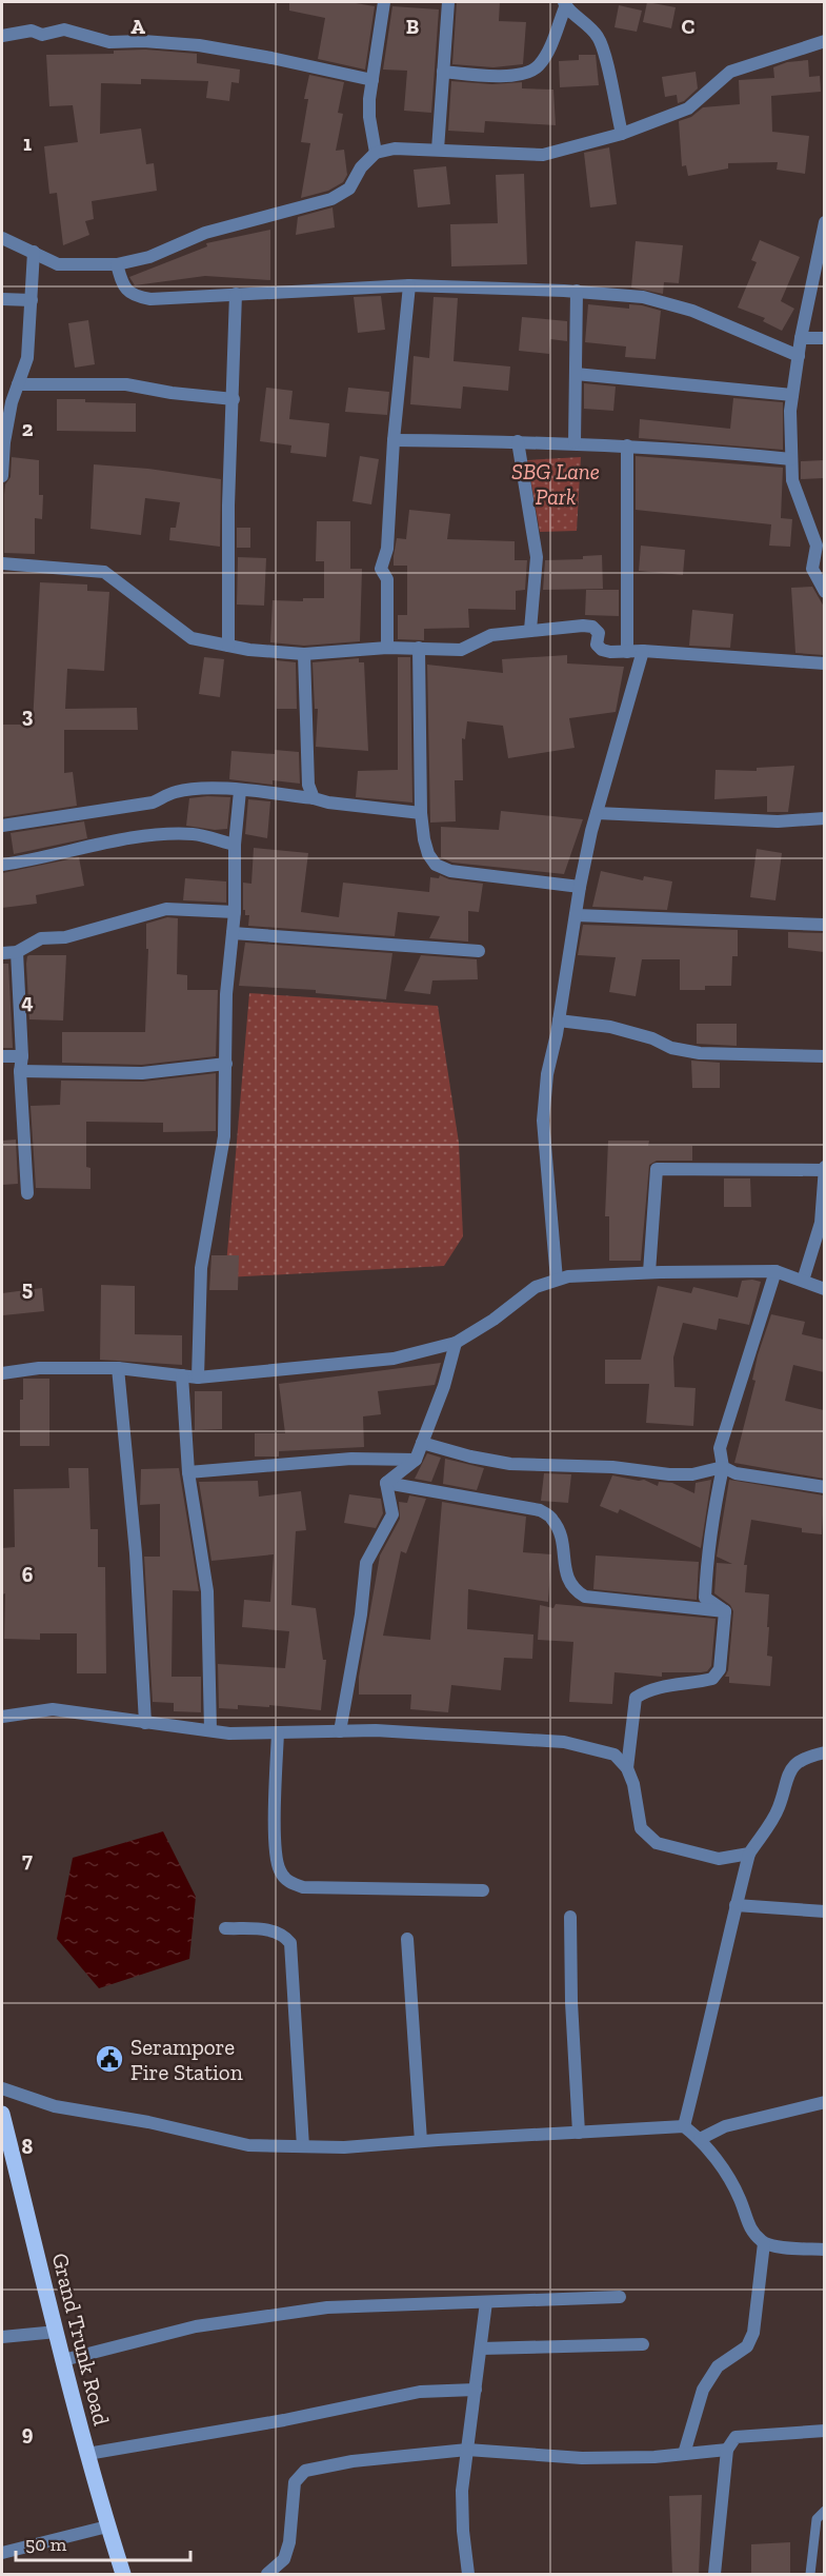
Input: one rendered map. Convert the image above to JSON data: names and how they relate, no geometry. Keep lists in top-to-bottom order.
{
  "streets": {
    "main road": ["Grand Trunk Road"]
  },
  "parks": ["SBG Lane Park"],
  "places": {
    "public building": ["Serampore Fire Station"]
  },
  "scale_bar": "50 m",
  "grid": {
    "columns": ["A", "B", "C"],
    "rows": [
      "1",
      "2",
      "3",
      "4",
      "5",
      "6",
      "7",
      "8",
      "9"
    ]
  }
}
